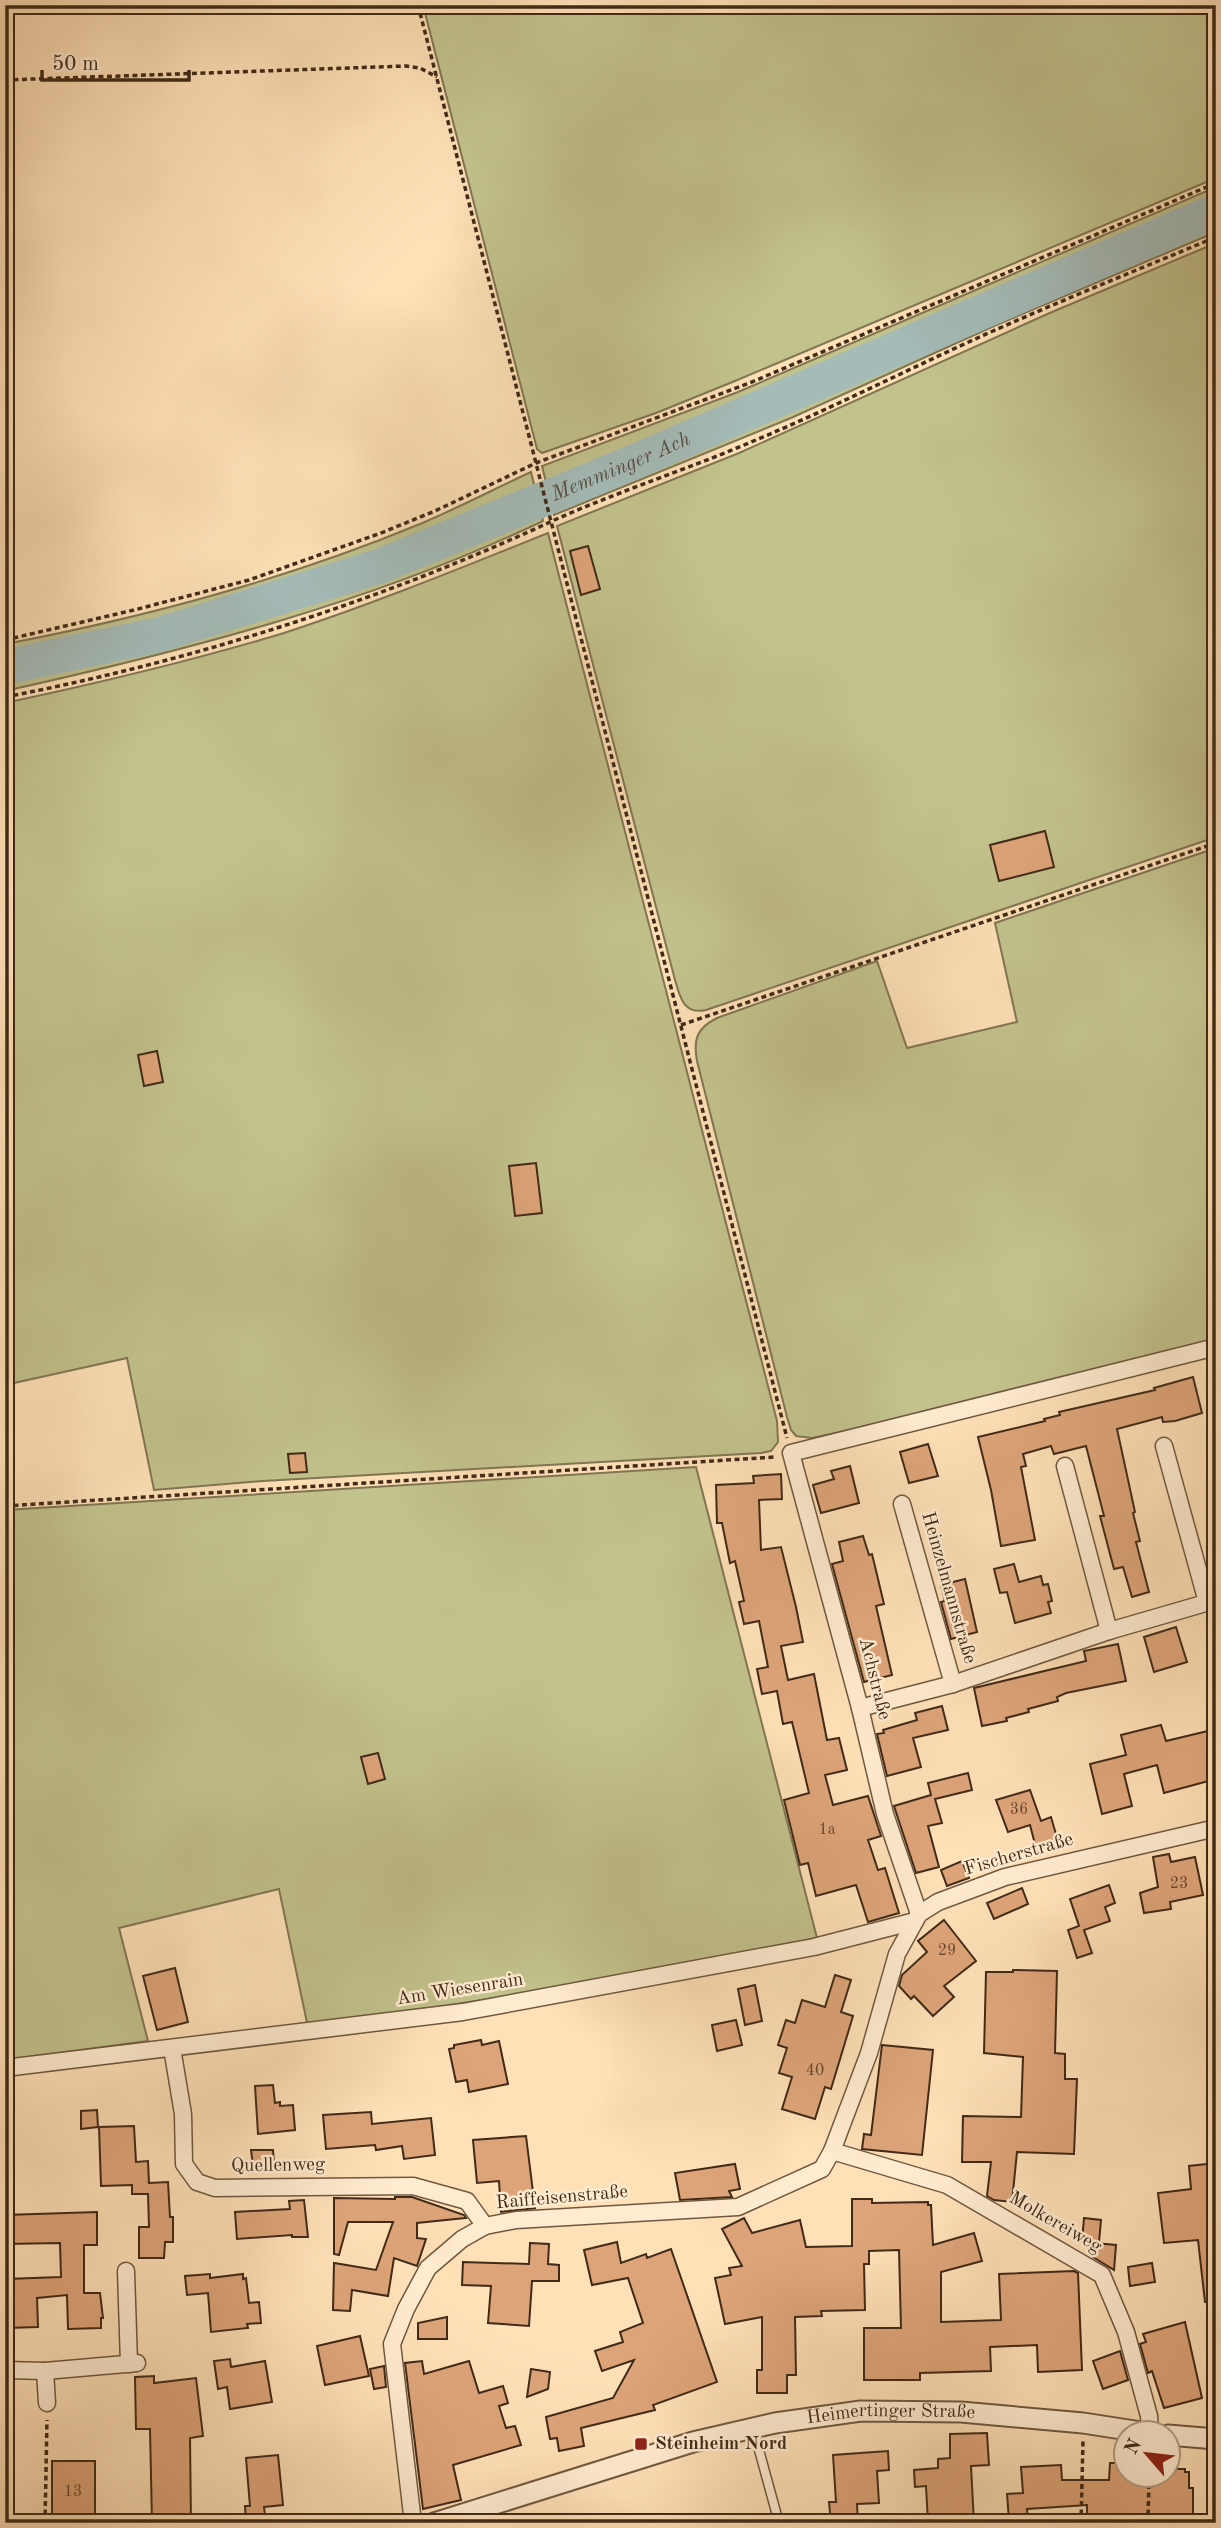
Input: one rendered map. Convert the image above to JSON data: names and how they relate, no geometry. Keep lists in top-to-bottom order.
{
  "streets": {
    "street": [
      "Heinzelmannstraße",
      "Achstraße",
      "Fischerstraße",
      "Am Wiesenrain",
      "Quellenweg",
      "Raiffeisenstraße",
      "Molkereiweg",
      "Heimertinger Straße"
    ]
  },
  "crossings": [
    ["Heinzelmannstraße", "Achstraße"],
    ["Achstraße", "Fischerstraße"],
    ["Achstraße", "Am Wiesenrain"],
    ["Fischerstraße", "Am Wiesenrain"],
    ["Am Wiesenrain", "Quellenweg"],
    ["Quellenweg", "Raiffeisenstraße"],
    ["Raiffeisenstraße", "Molkereiweg"]
  ],
  "water": ["Memminger Ach"],
  "places": {
    "transit": ["Steinheim Nord"]
  },
  "house_numbers": [
    "36",
    "1a",
    "23",
    "29",
    "40",
    "13"
  ],
  "scale_bar": "50 m",
  "north": "top left"
}
